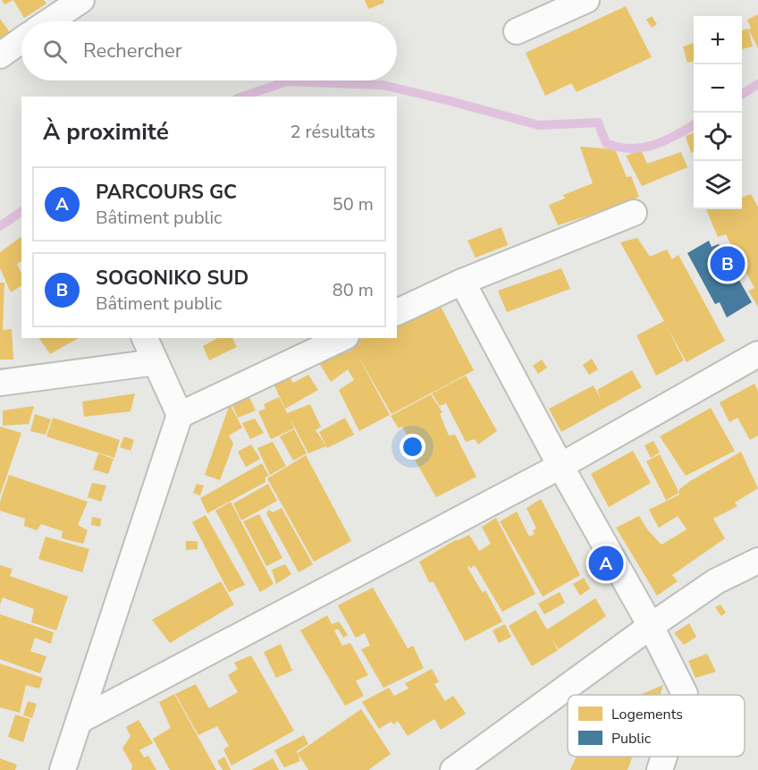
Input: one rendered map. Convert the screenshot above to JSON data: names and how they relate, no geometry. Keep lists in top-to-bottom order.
{
  "legend": ["Logements", "Public"],
  "page": {
    "map_buttons": ["+", "−"],
    "search": "Rechercher",
    "heading": ["À proximité", "2 résultats"],
    "list": [
      {
        "mark": "A",
        "name": "PARCOURS GC",
        "note": "Bâtiment public",
        "value": "50 m"
      },
      {
        "mark": "B",
        "name": "SOGONIKO SUD",
        "note": "Bâtiment public",
        "value": "80 m"
      }
    ],
    "pins": ["B", "A"]
  }
}
